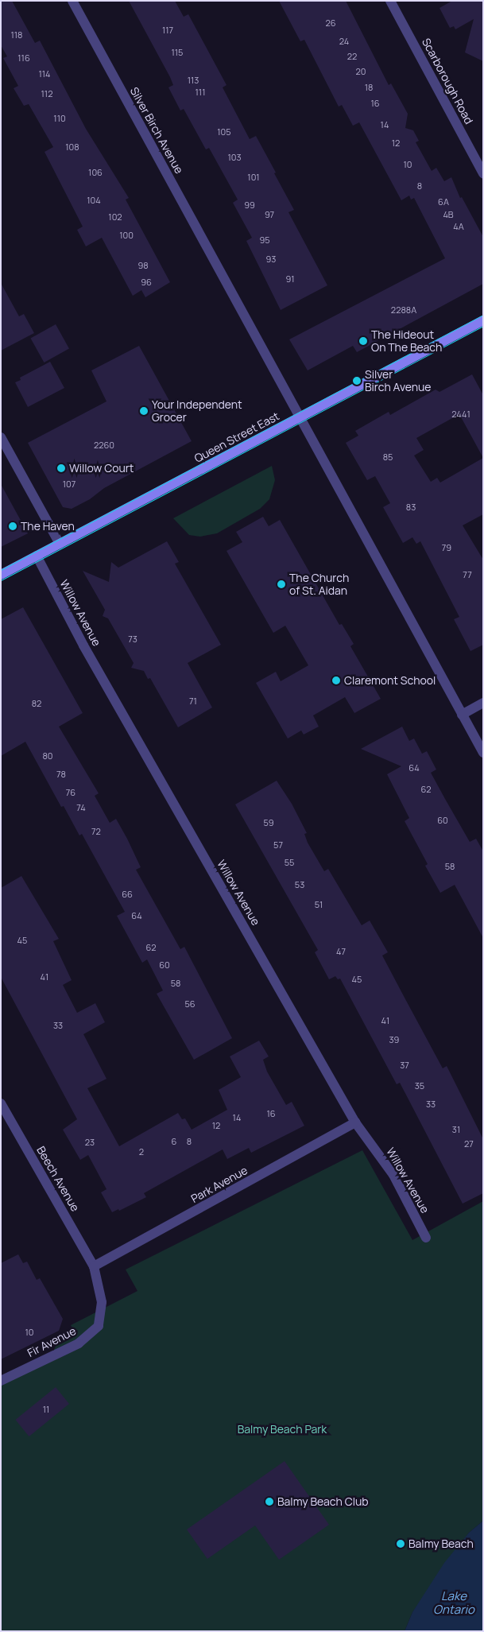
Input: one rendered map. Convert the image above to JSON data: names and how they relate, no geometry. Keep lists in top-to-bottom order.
{
  "streets": {
    "main road": ["Queen Street East"],
    "street": [
      "Scarborough Road",
      "Silver Birch Avenue",
      "Willow Avenue",
      "Beech Avenue",
      "Park Avenue",
      "Fir Avenue"
    ]
  },
  "crossings": [
    ["Silver Birch Avenue", "Queen Street East"],
    ["Queen Street East", "Willow Avenue"],
    ["Willow Avenue", "Park Avenue"],
    ["Beech Avenue", "Park Avenue"],
    ["Beech Avenue", "Fir Avenue"],
    ["Park Avenue", "Fir Avenue"]
  ],
  "water": ["Lake Ontario"],
  "parks": ["Balmy Beach Park"],
  "places": [
    "The Hideout On The Beach",
    "Silver Birch Avenue",
    "Your Independent Grocer",
    "Willow Court",
    "The Haven",
    "The Church of St. Aidan",
    "Claremont School",
    "Balmy Beach Club",
    "Balmy Beach"
  ],
  "house_numbers": [
    "26",
    "117",
    "118",
    "24",
    "115",
    "22",
    "116",
    "20",
    "114",
    "113",
    "18",
    "111",
    "112",
    "16",
    "110",
    "14",
    "105",
    "12",
    "108",
    "103",
    "10",
    "106",
    "101",
    "8",
    "104",
    "6A",
    "99",
    "97",
    "4B",
    "102",
    "4A",
    "100",
    "95",
    "93",
    "98",
    "91",
    "96",
    "2288A",
    "2441",
    "2260",
    "85",
    "107",
    "83",
    "79",
    "77",
    "73",
    "71",
    "82",
    "80",
    "64",
    "78",
    "62",
    "76",
    "74",
    "60",
    "59",
    "72",
    "57",
    "55",
    "58",
    "53",
    "66",
    "51",
    "64",
    "45",
    "62",
    "47",
    "60",
    "41",
    "45",
    "58",
    "56",
    "41",
    "33",
    "39",
    "37",
    "35",
    "33",
    "16",
    "14",
    "12",
    "31",
    "6",
    "8",
    "23",
    "27",
    "2",
    "10",
    "11"
  ]
}
